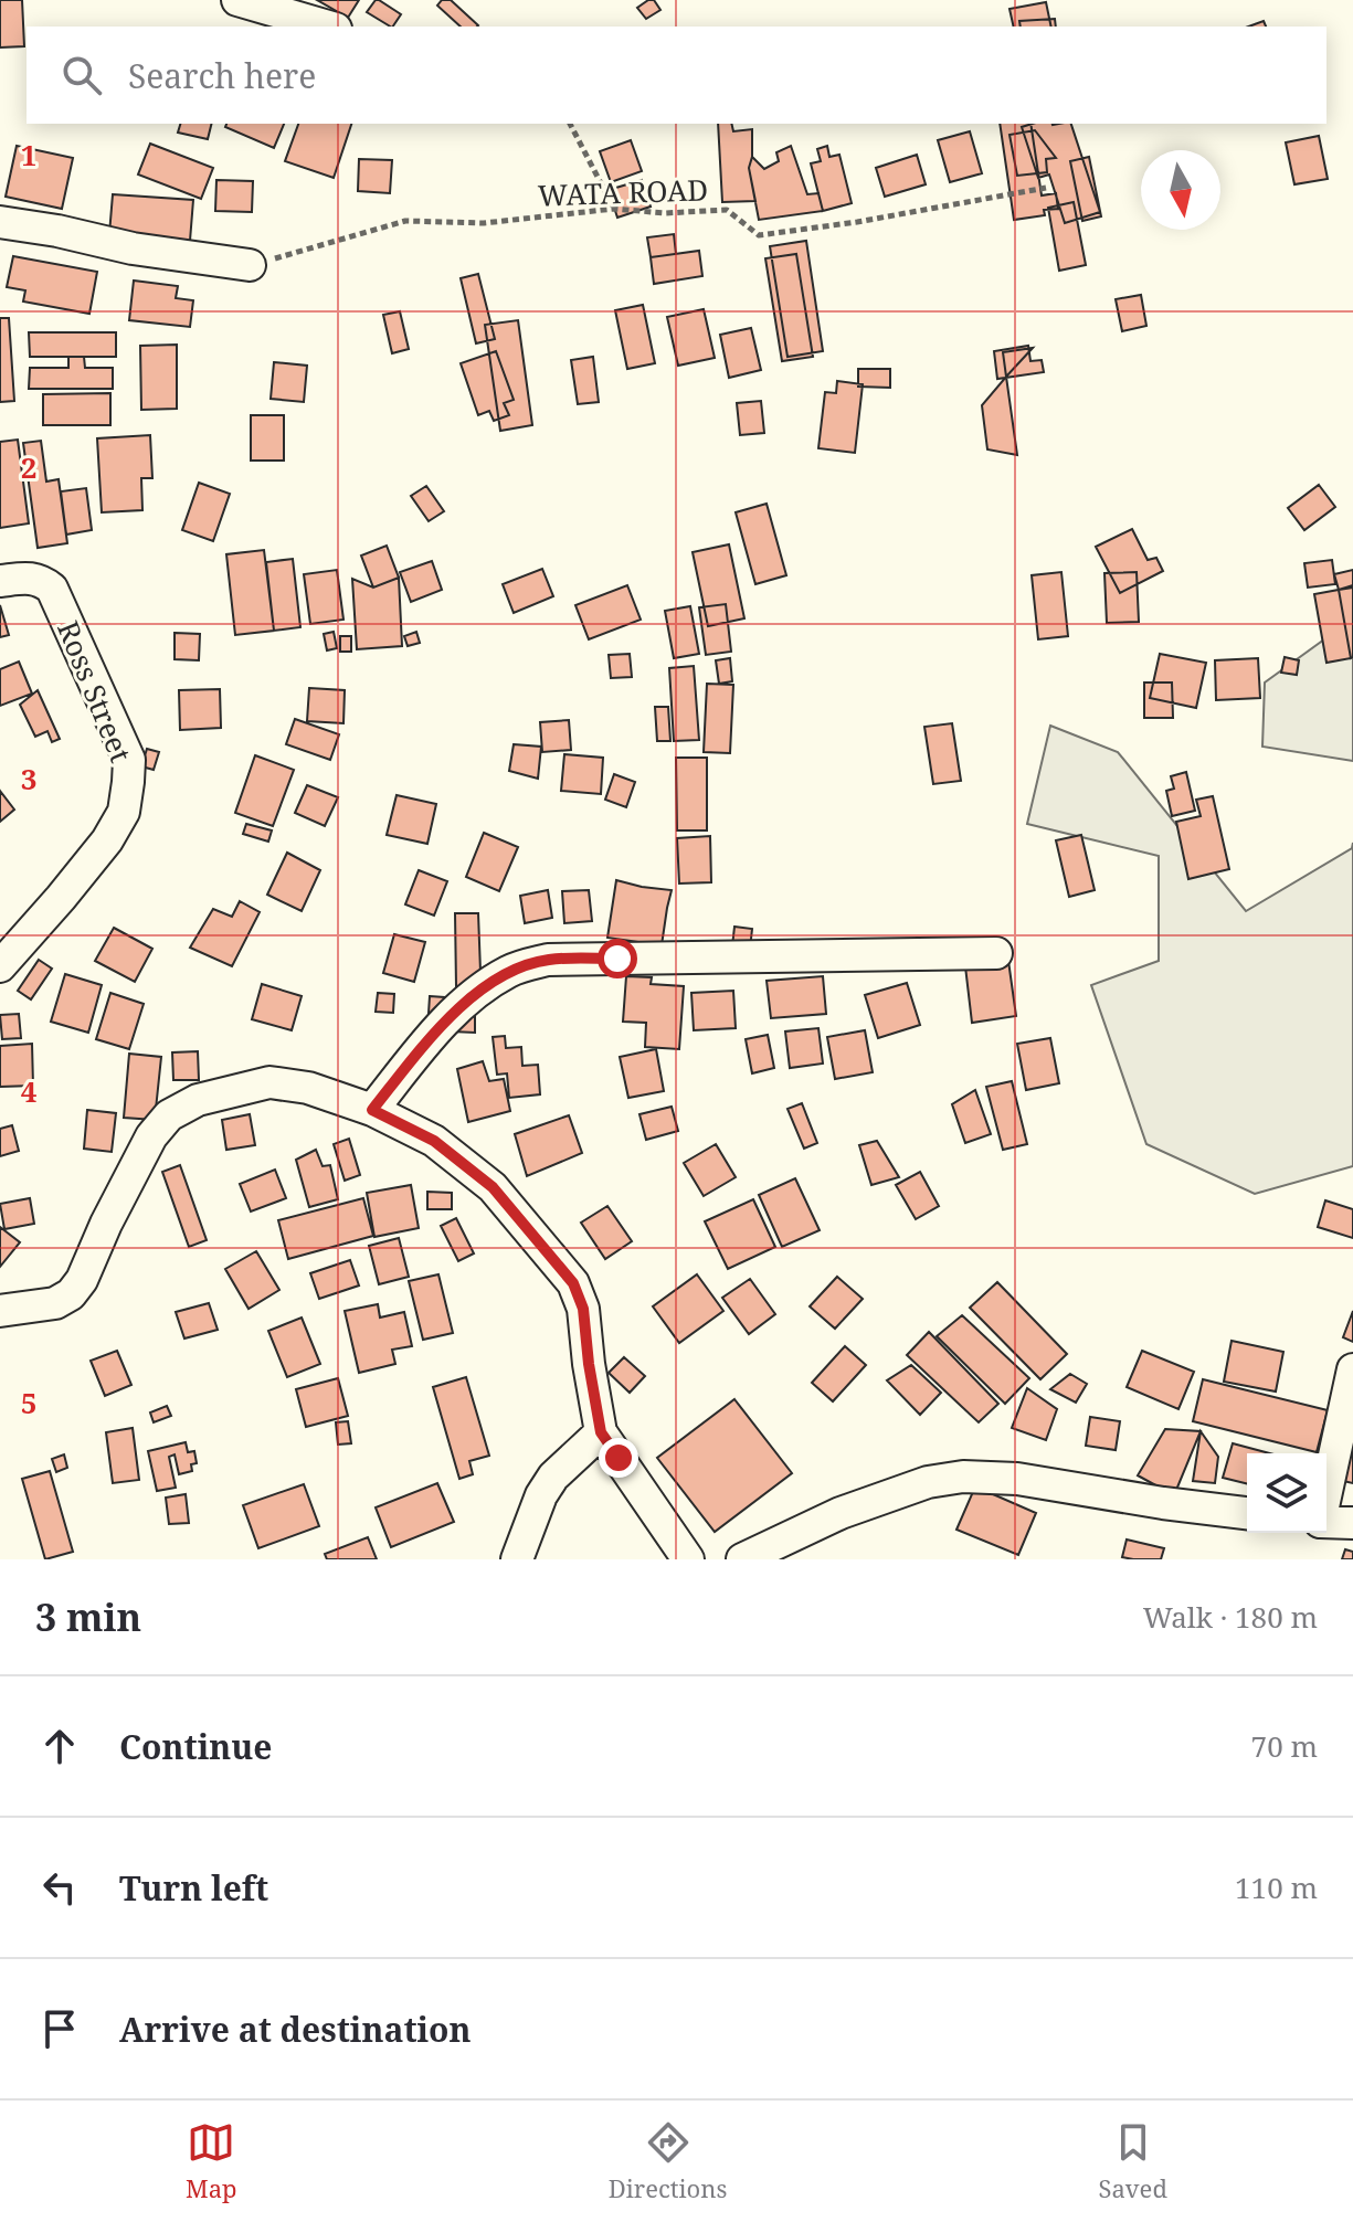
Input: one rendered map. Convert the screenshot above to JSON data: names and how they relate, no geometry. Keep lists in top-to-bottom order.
{
  "streets": {
    "street": ["Ross Street"],
    "path": ["WATA ROAD"]
  },
  "north": "bottom",
  "page": {
    "search": "Search here",
    "heading": ["3 min", "Walk · 180 m"],
    "list": [
      ["Continue", "70 m"],
      ["Turn left", "110 m"],
      "Arrive at destination"
    ],
    "nav": ["Map", "Directions", "Saved"]
  },
  "grid": {
    "rows": [
      "1",
      "2",
      "3",
      "4",
      "5"
    ]
  }
}
